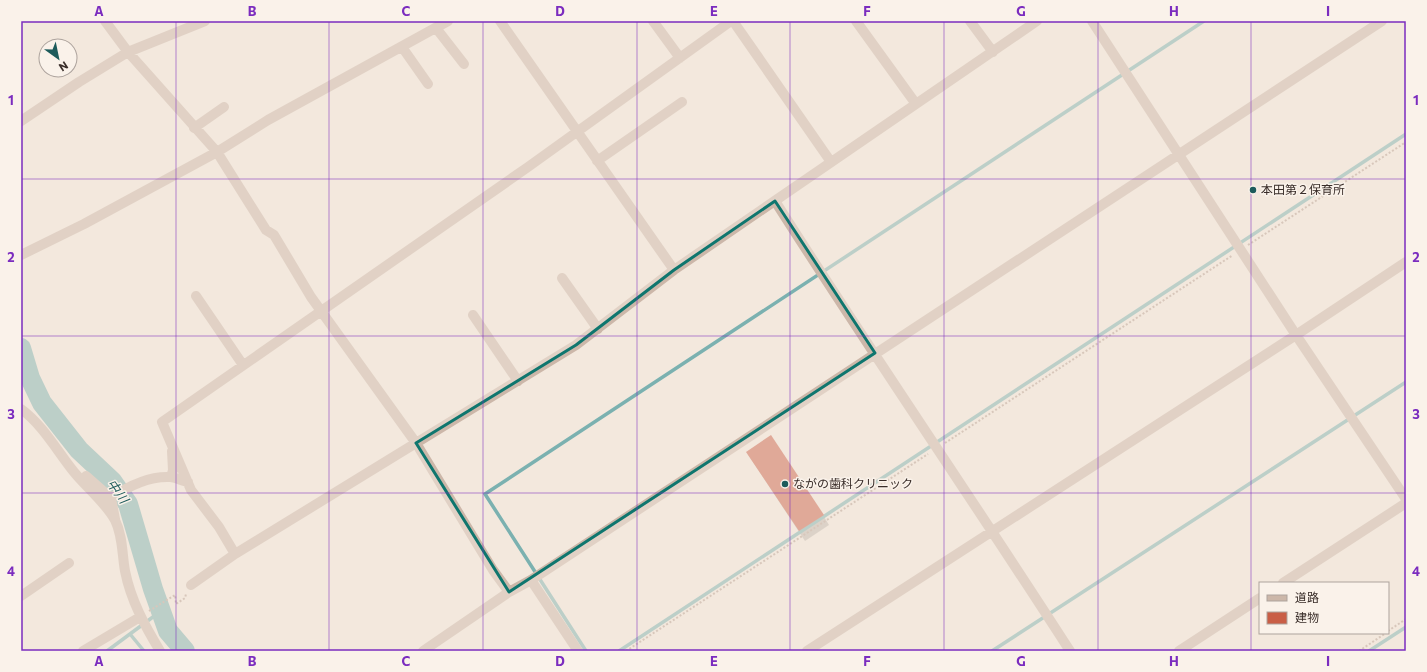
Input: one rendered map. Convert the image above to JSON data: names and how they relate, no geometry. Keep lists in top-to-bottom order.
{
  "water": ["中川"],
  "places": ["本田第２保育所", "ながの歯科クリニック"],
  "legend": ["道路", "建物"],
  "north": "bottom right",
  "grid": {
    "columns": [
      "A",
      "B",
      "C",
      "D",
      "E",
      "F",
      "G",
      "H",
      "I"
    ],
    "rows": [
      "1",
      "2",
      "3",
      "4"
    ]
  }
}
